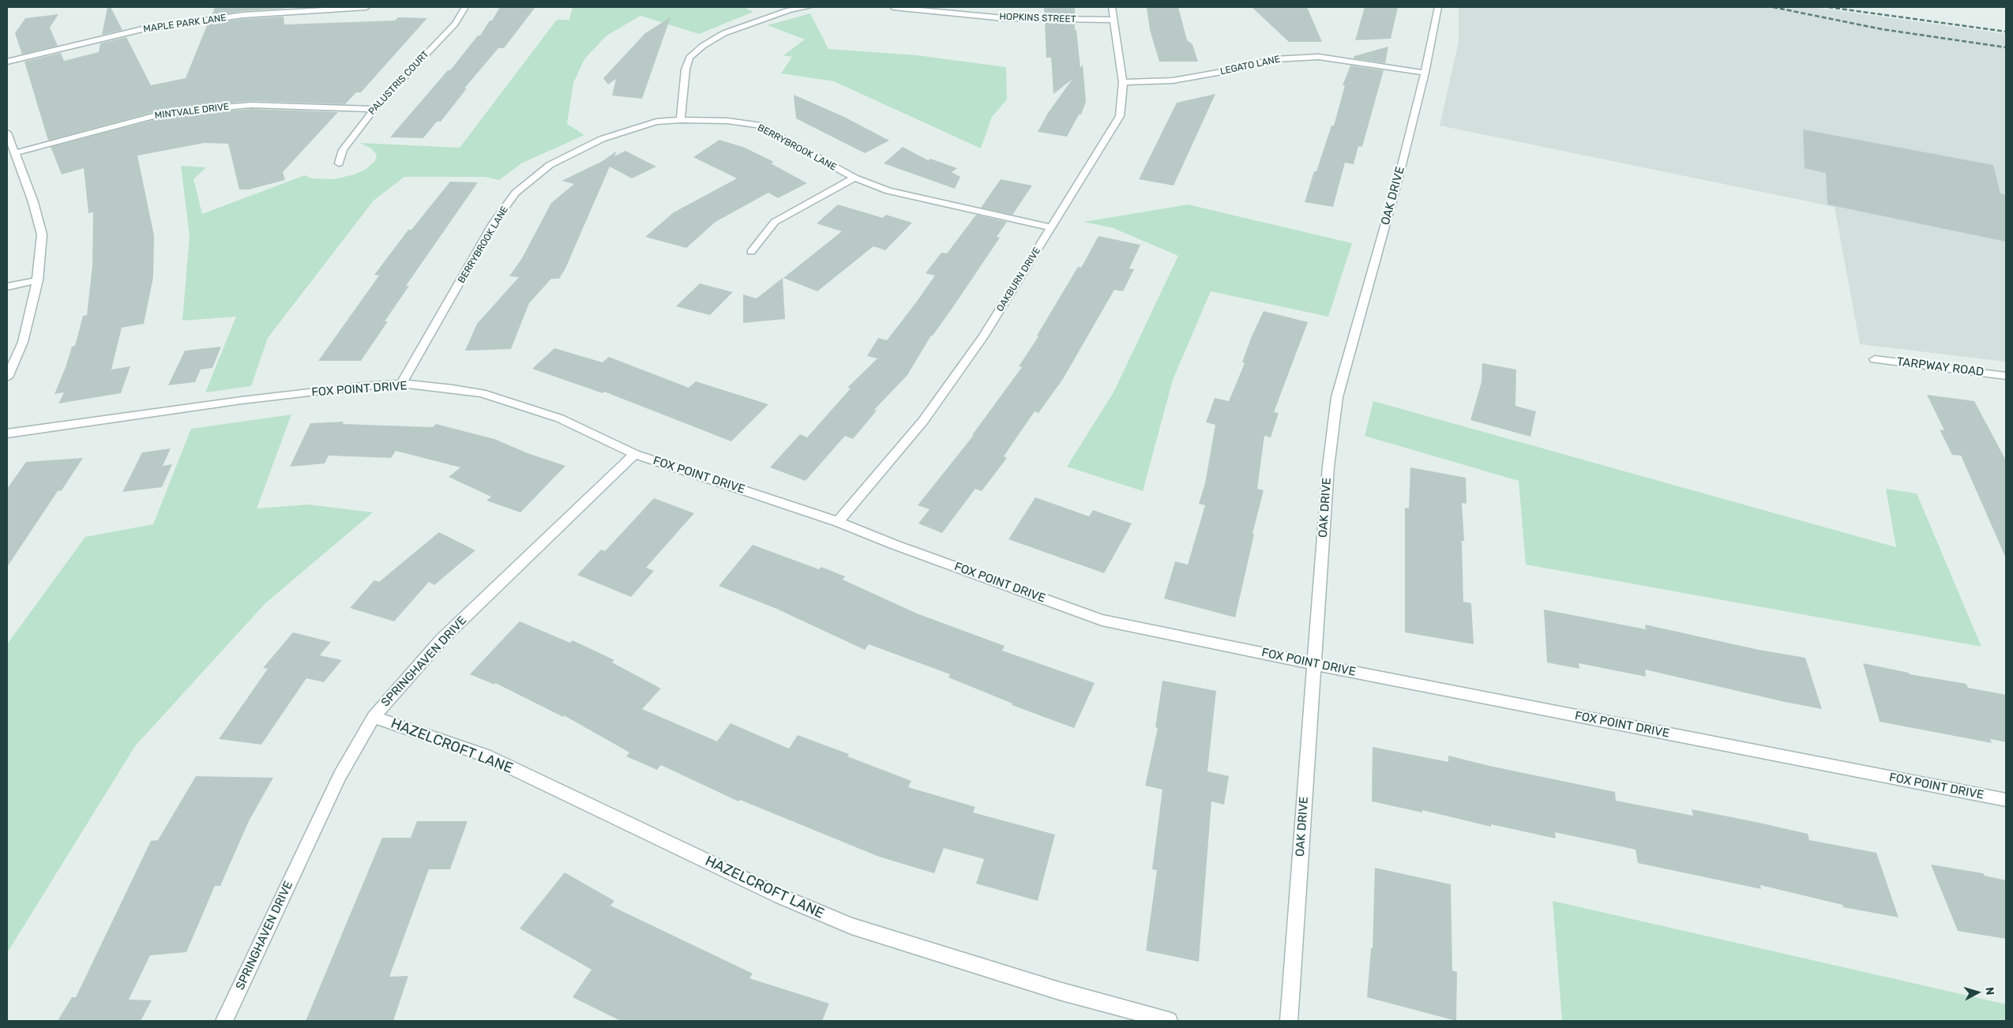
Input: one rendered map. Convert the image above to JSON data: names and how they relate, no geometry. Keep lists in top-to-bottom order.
{
  "streets": {
    "street": [
      "HOPKINS STREET",
      "MAPLE PARK LANE",
      "LEGATO LANE",
      "PALUSTRIS COURT",
      "MINTVALE DRIVE",
      "BERRYBROOK LANE",
      "OAK DRIVE",
      "OAKBURN DRIVE",
      "TARPWAY ROAD",
      "FOX POINT DRIVE",
      "SPRINGHAVEN DRIVE",
      "HAZELCROFT LANE"
    ]
  },
  "crossings": [
    ["HOPKINS STREET", "OAKBURN DRIVE"],
    ["LEGATO LANE", "OAK DRIVE"],
    ["LEGATO LANE", "OAKBURN DRIVE"],
    ["PALUSTRIS COURT", "MINTVALE DRIVE"],
    ["BERRYBROOK LANE", "OAKBURN DRIVE"],
    ["BERRYBROOK LANE", "FOX POINT DRIVE"],
    ["OAK DRIVE", "FOX POINT DRIVE"],
    ["OAKBURN DRIVE", "FOX POINT DRIVE"],
    ["FOX POINT DRIVE", "SPRINGHAVEN DRIVE"],
    ["SPRINGHAVEN DRIVE", "HAZELCROFT LANE"]
  ],
  "north": "right"
}
